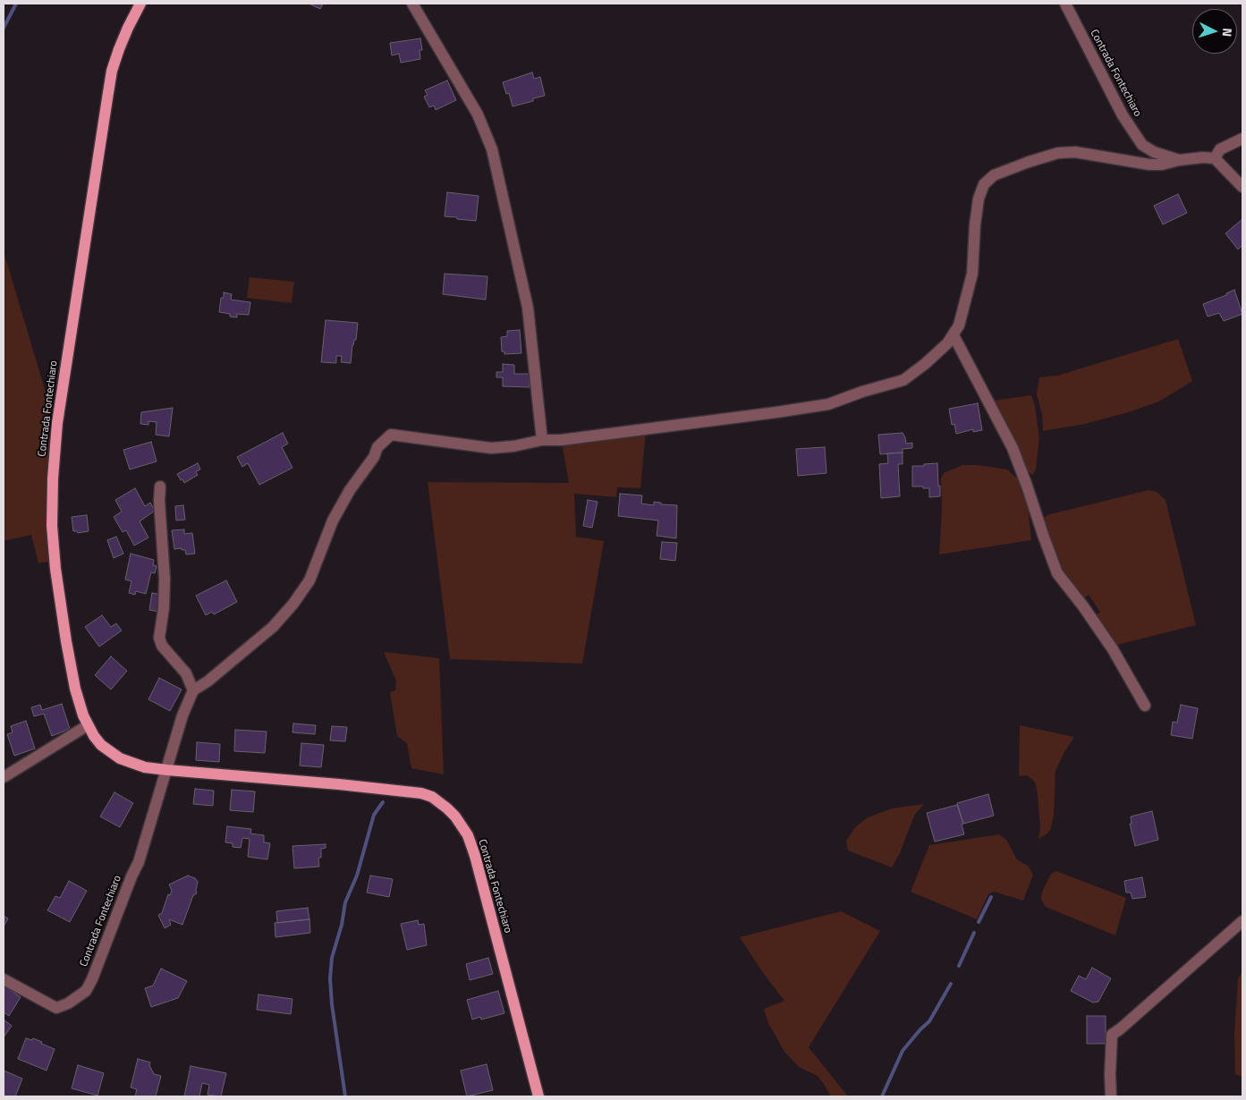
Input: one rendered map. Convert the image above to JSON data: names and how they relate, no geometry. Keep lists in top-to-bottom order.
{
  "streets": {
    "main road": ["Contrada Fontechiaro"]
  },
  "north": "right"
}
